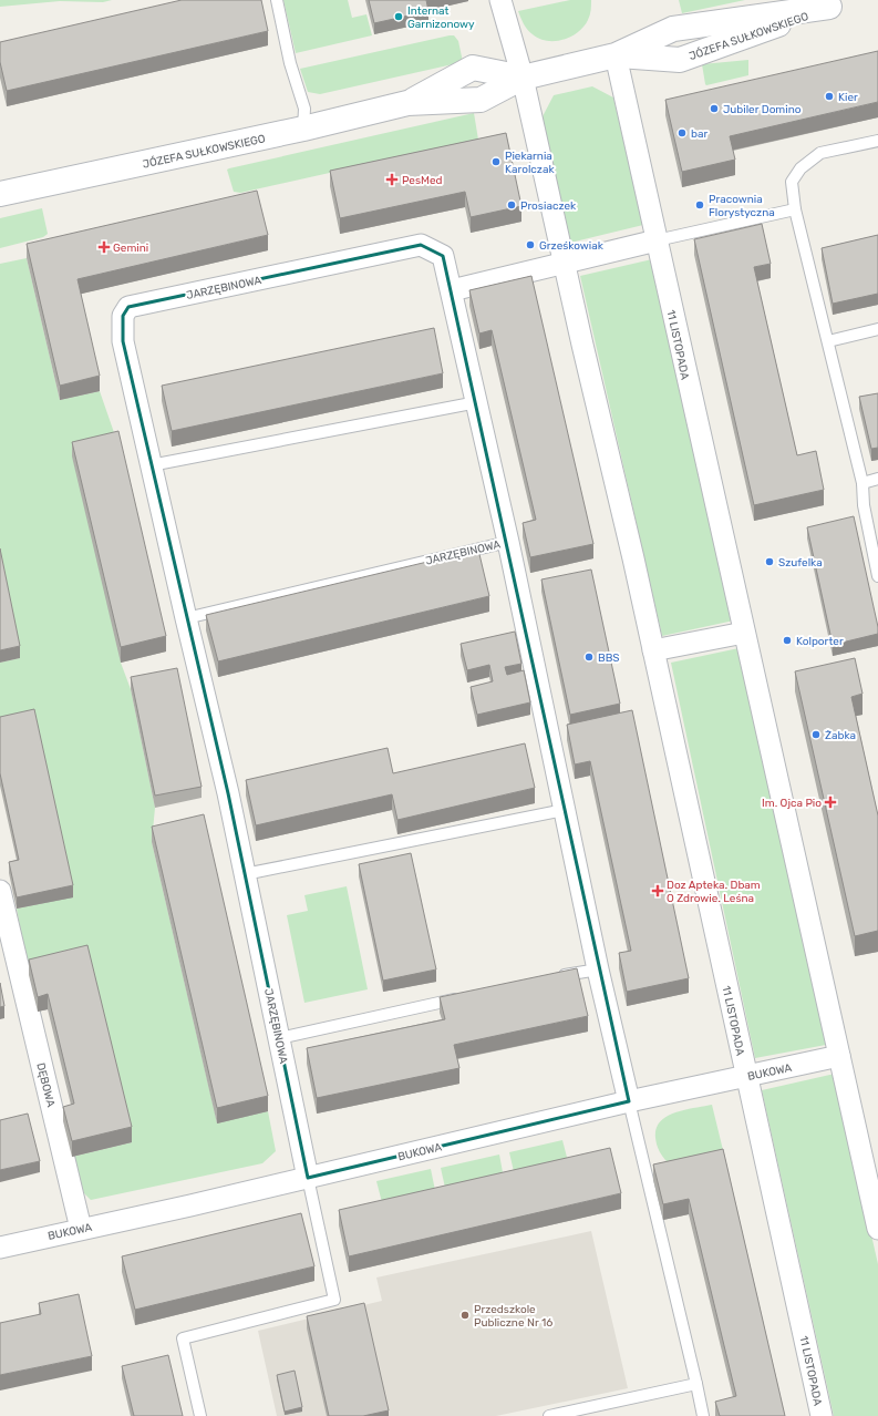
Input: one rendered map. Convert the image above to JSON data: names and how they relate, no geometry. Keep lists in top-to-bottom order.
{
  "streets": {
    "street": [
      "JÓZEFA SUŁKOWSKIEGO",
      "JARZĘBINOWA",
      "11 LISTOPADA",
      "BUKOWA",
      "DĘBOWA"
    ]
  },
  "crossings": [
    ["JÓZEFA SUŁKOWSKIEGO", "11 LISTOPADA"],
    ["JARZĘBINOWA", "BUKOWA"],
    ["11 LISTOPADA", "BUKOWA"],
    ["BUKOWA", "DĘBOWA"]
  ],
  "places": {
    "other": [
      "Internat Garnizonowy",
      "Kier",
      "Jubiler Domino",
      "bar",
      "Piekarnia Karolczak",
      "Prosiaczek",
      "Pracownia Florystyczna",
      "Grześkowiak",
      "Szufelka",
      "Kolporter",
      "BBS",
      "Żabka",
      "Przedszkole Publiczne Nr 16"
    ],
    "health": [
      "PesMed",
      "Gemini",
      "Im. Ojca Pio",
      "Doz Apteka. Dbam O Zdrowie. Leśna"
    ]
  }
}
